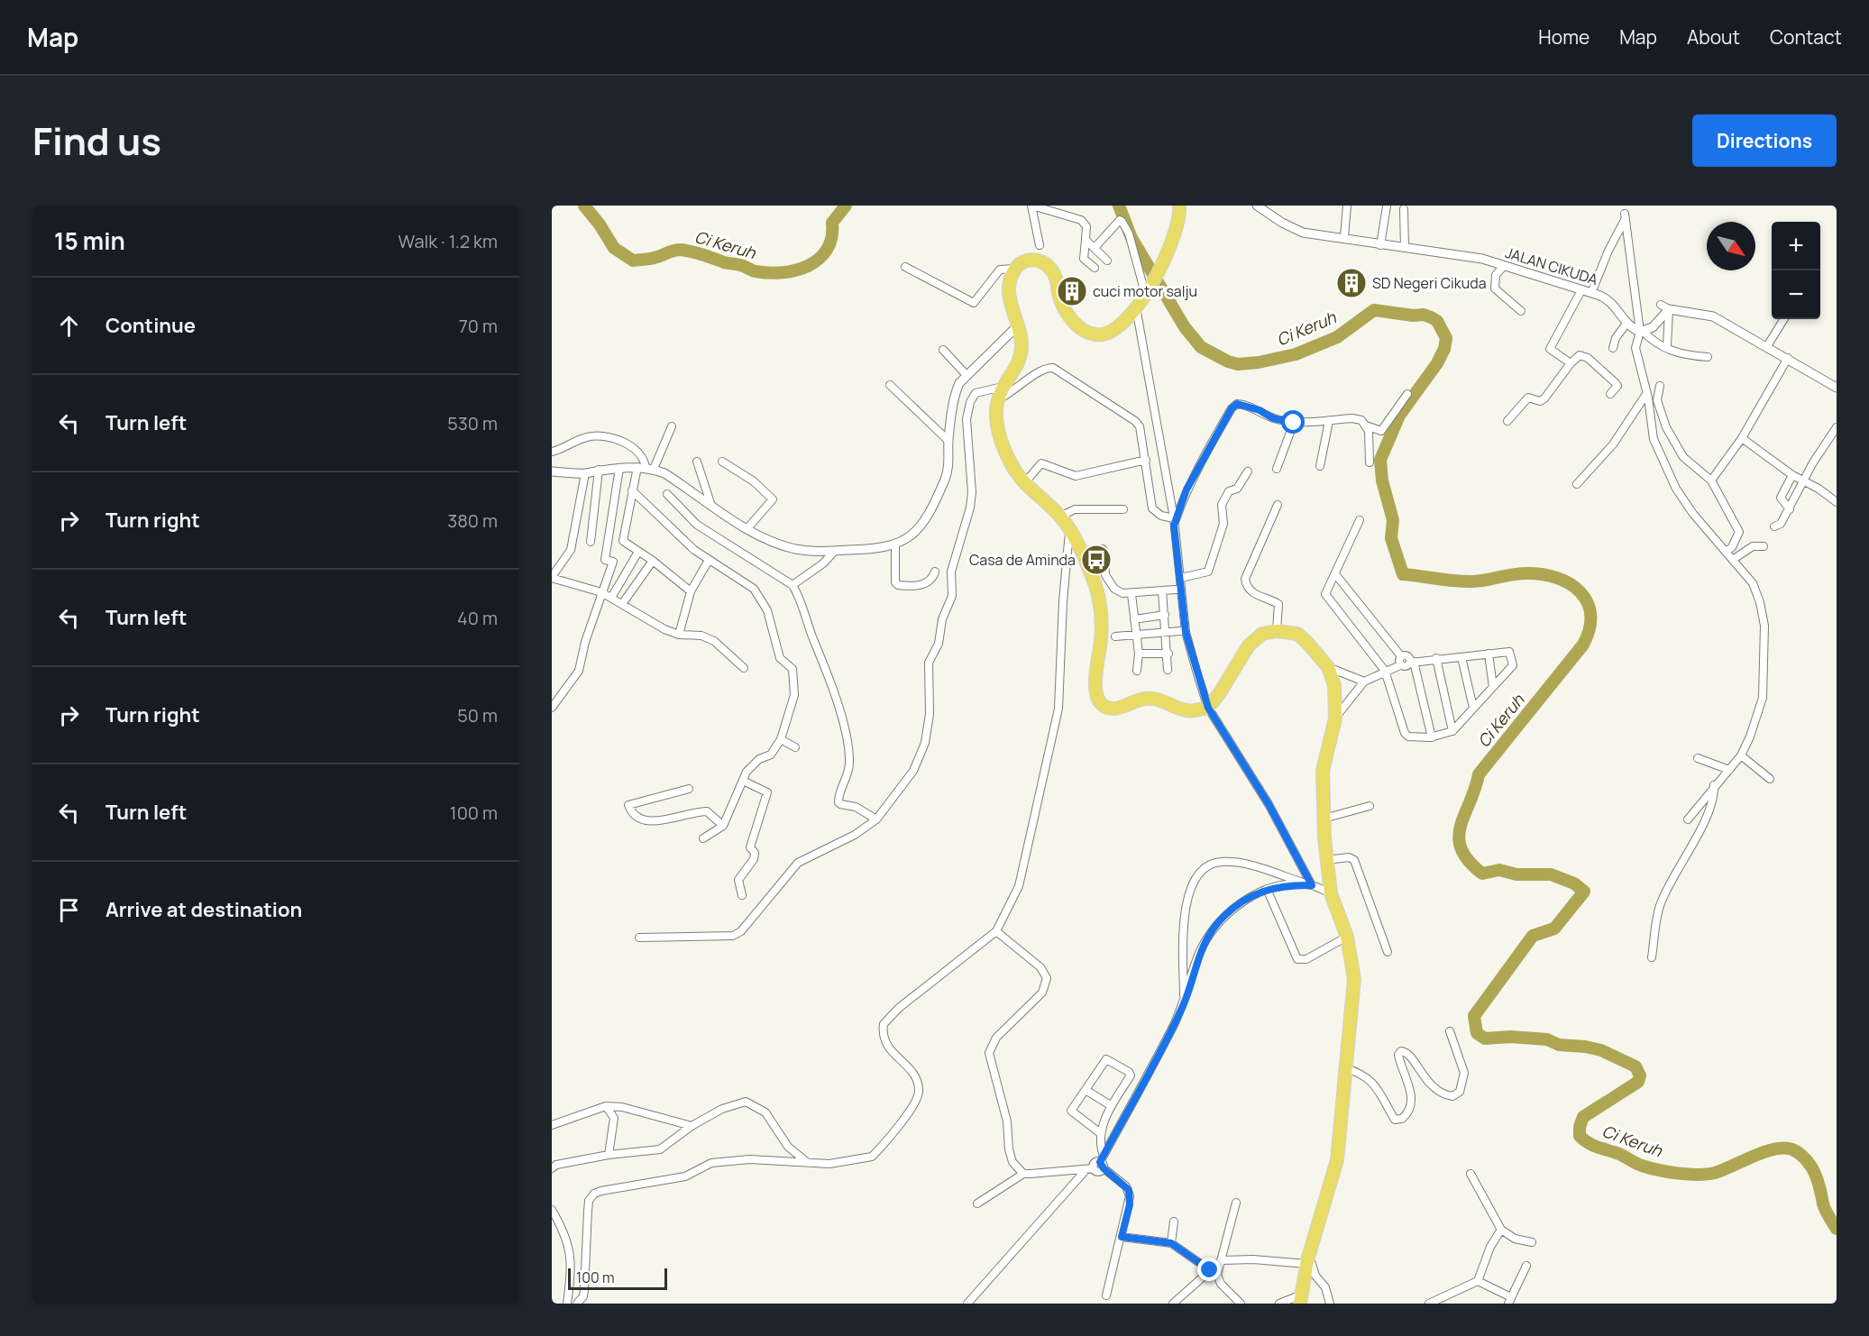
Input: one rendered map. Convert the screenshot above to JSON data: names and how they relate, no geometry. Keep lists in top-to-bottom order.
{
  "streets": {
    "street": ["JALAN CIKUDA"]
  },
  "water": ["Ci Keruh"],
  "places": {
    "building": ["SD Negeri Cikuda", "cuci motor salju"],
    "bus stop": ["Casa de Aminda"]
  },
  "scale_bar": "100 m",
  "north": "bottom right",
  "page": {
    "header": "Map",
    "nav": [
      "Home",
      "Map",
      "About",
      "Contact"
    ],
    "title": "Find us",
    "buttons": "Directions",
    "heading": ["15 min", "Walk · 1.2 km"],
    "map_buttons": ["+", "−"],
    "list": [
      ["Continue", "70 m"],
      ["Turn left", "530 m"],
      ["Turn right", "380 m"],
      ["Turn left", "40 m"],
      ["Turn right", "50 m"],
      ["Turn left", "100 m"],
      "Arrive at destination"
    ],
    "scale": "100 m"
  }
}
